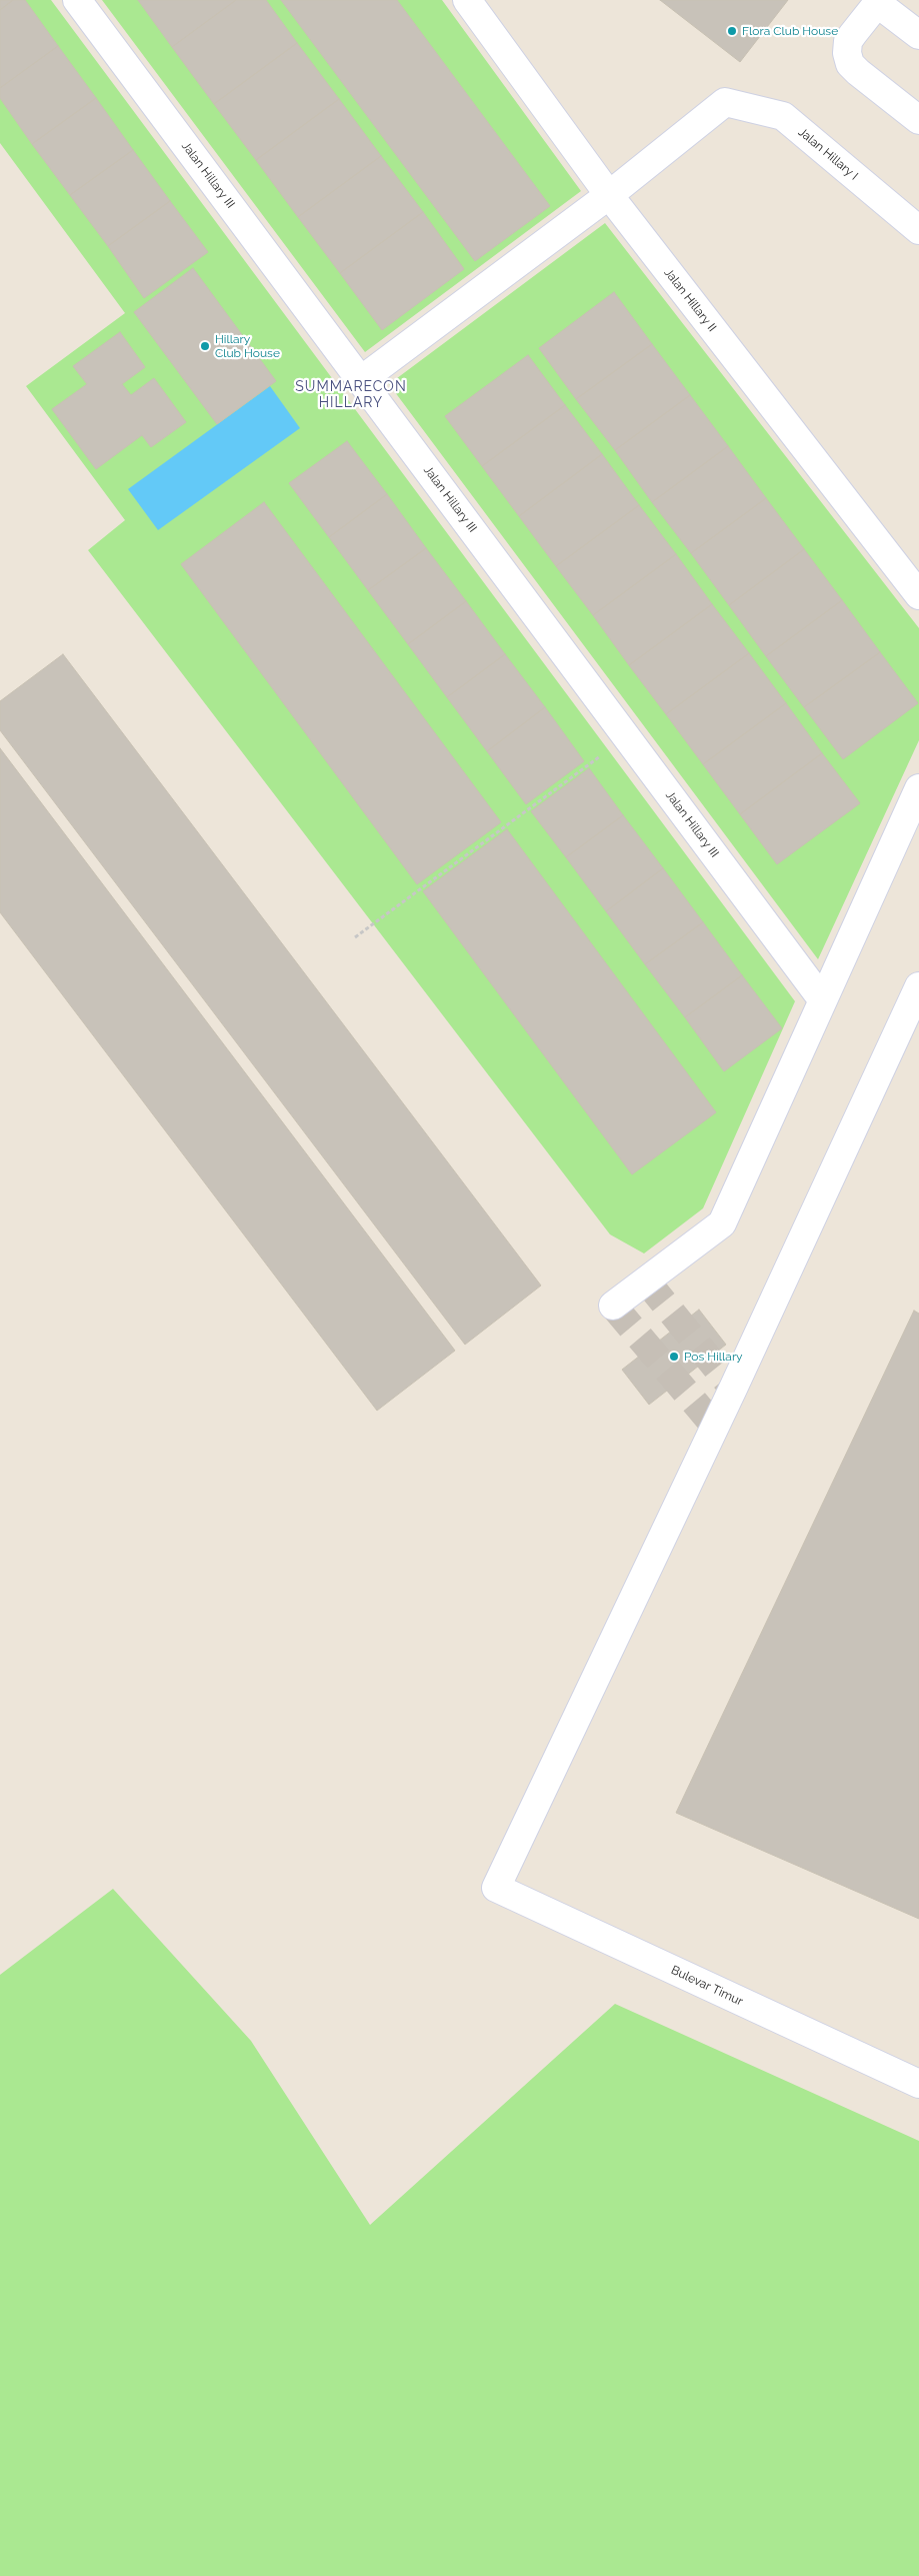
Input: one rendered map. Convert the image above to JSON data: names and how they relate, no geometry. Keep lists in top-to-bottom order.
{
  "streets": {
    "street": [
      "Jalan Hillary I",
      "Jalan Hillary III",
      "Jalan Hillary II",
      "Bulevar Timur"
    ]
  },
  "crossings": [
    ["Jalan Hillary I", "Jalan Hillary II"]
  ],
  "districts": ["SUMMARECON HILLARY"],
  "places": ["Flora Club House", "Hillary Club House", "Pos Hillary"]
}
